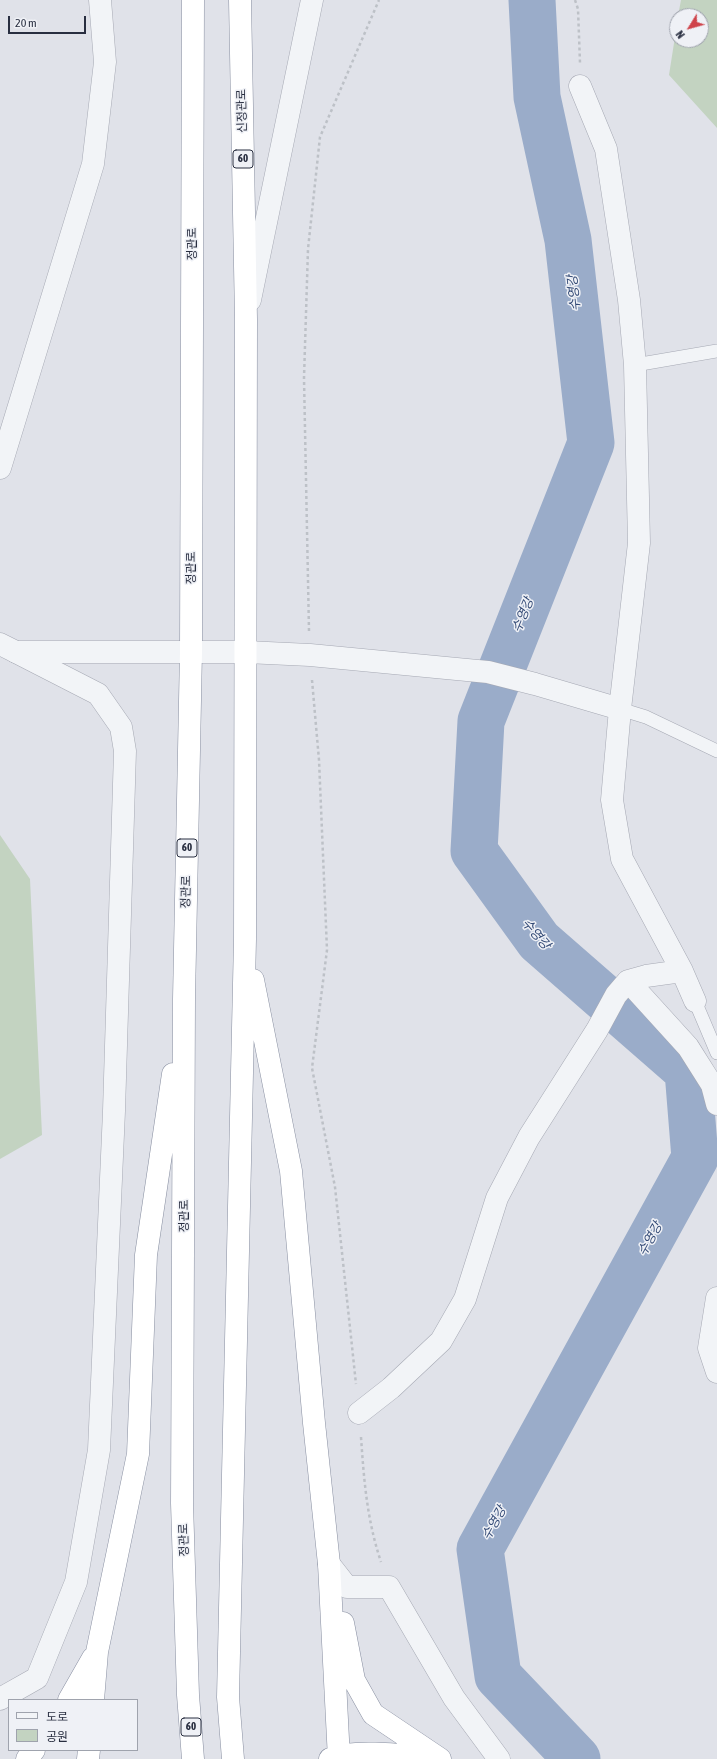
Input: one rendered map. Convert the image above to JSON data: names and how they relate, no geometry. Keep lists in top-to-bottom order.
{
  "streets": {
    "highway": ["신정관로", "60", "정관로"]
  },
  "crossings": [
    ["신정관로", "60"]
  ],
  "water": ["수영강"],
  "legend": ["도로", "공원"],
  "scale_bar": "20 m",
  "north": "bottom left"
}
